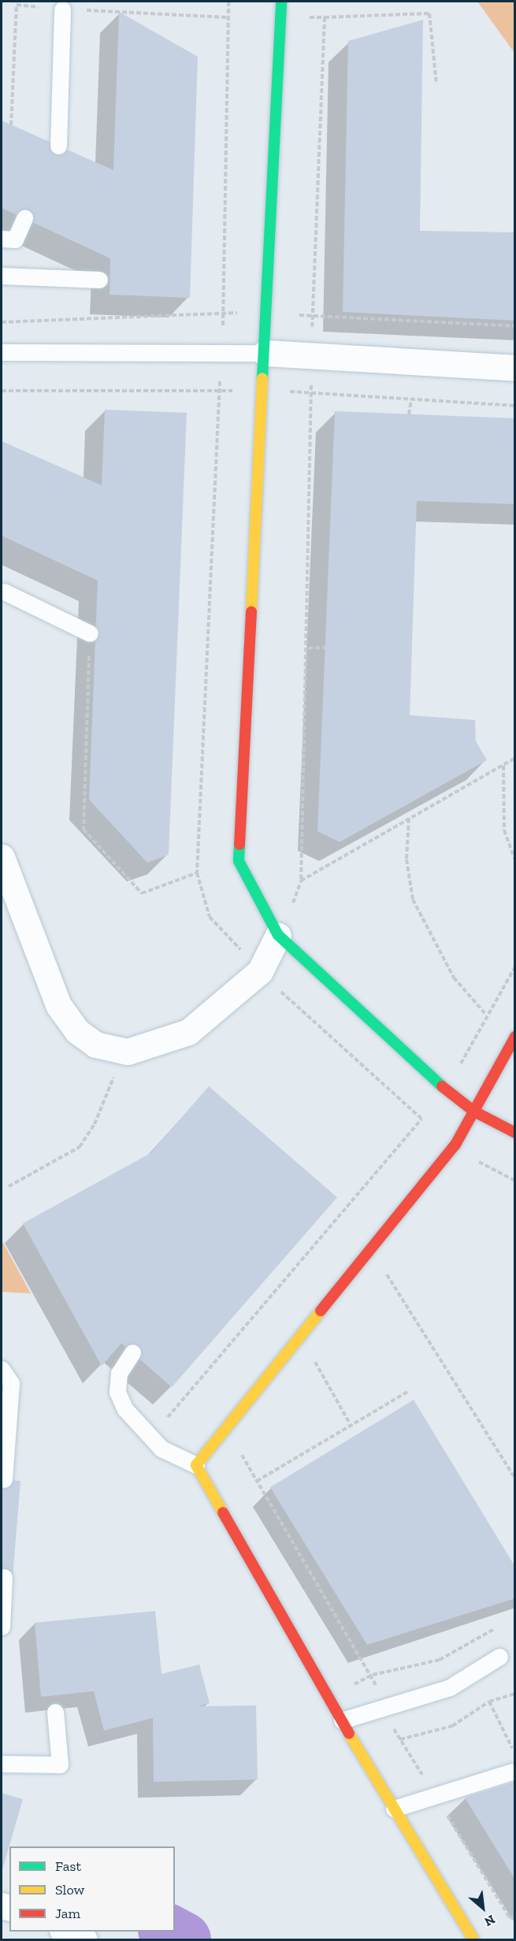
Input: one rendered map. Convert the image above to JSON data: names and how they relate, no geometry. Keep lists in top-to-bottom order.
{
  "legend": ["Fast", "Slow", "Jam"],
  "north": "bottom right"
}
